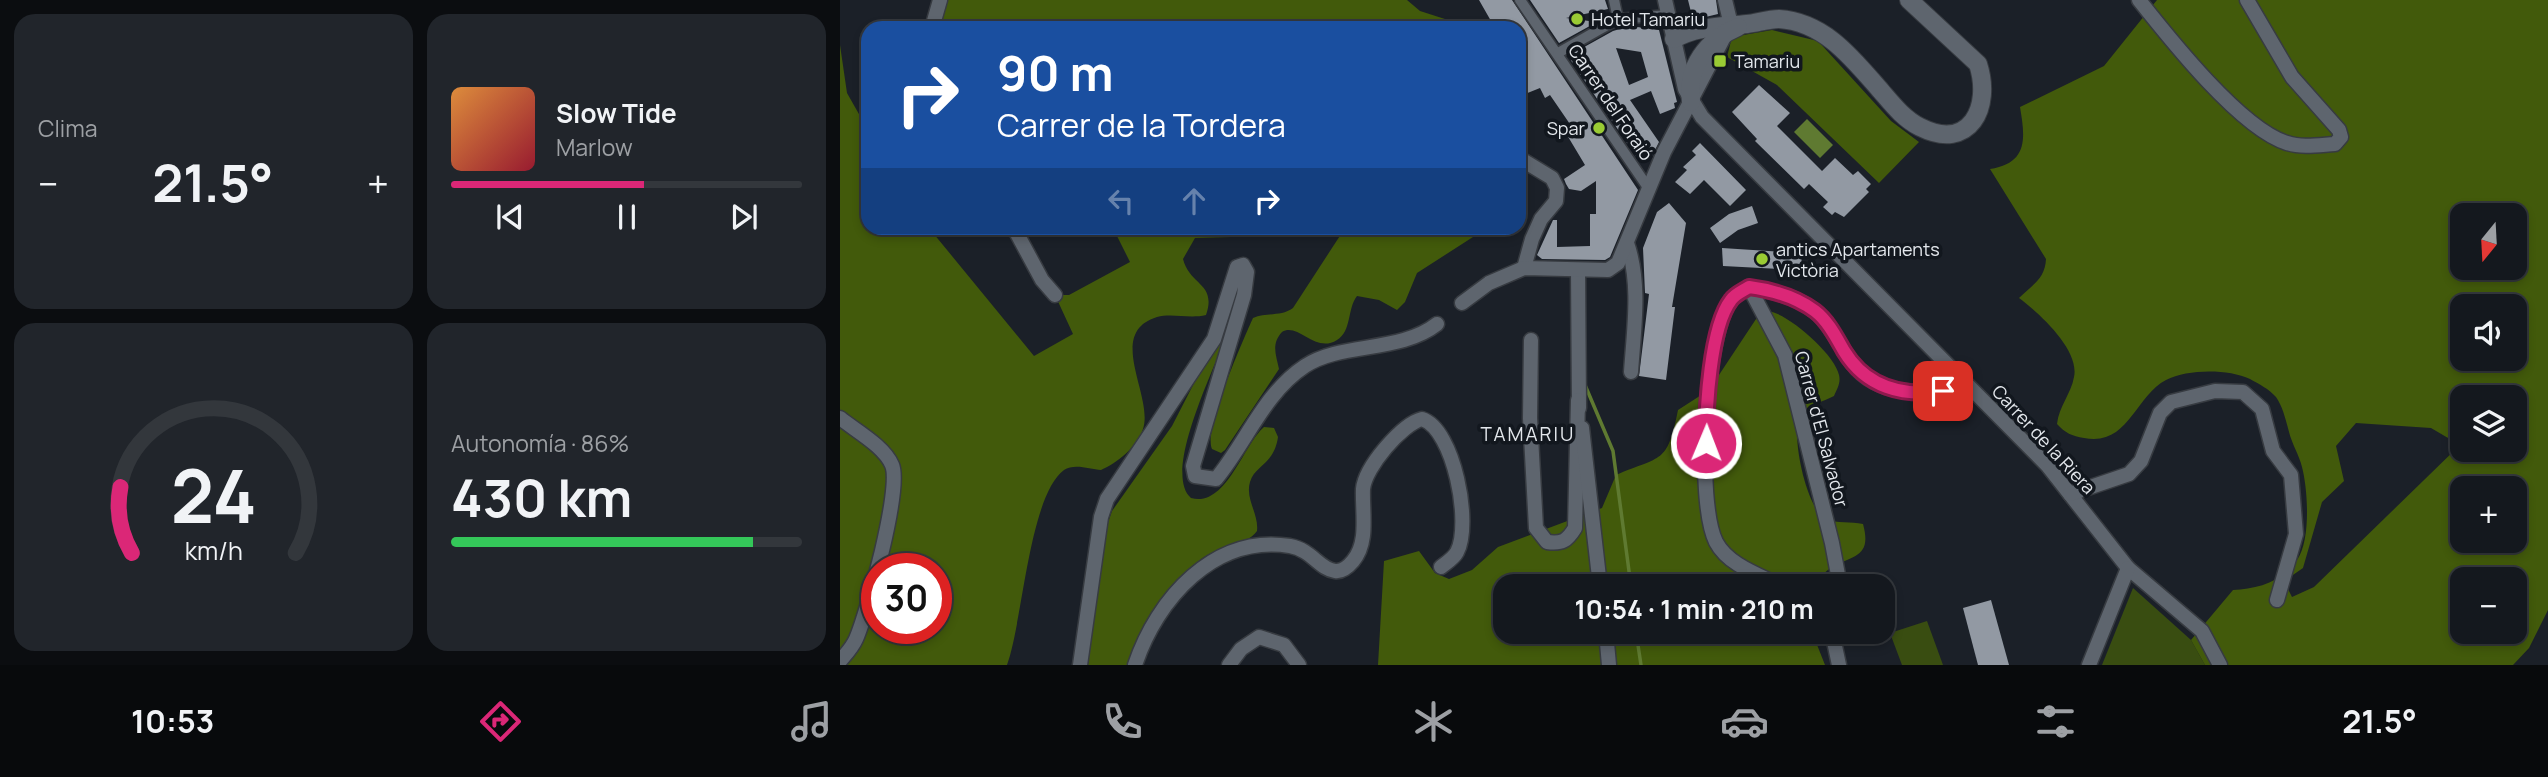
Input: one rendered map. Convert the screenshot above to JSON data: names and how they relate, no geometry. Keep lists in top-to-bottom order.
{
  "streets": {
    "street": ["Carrer del Foraió", "Carrer d'El Salvador", "Carrer de la Riera"]
  },
  "districts": ["TAMARIU"],
  "places": {
    "other": ["Hotel Tamariu", "Spar", "antics Apartaments Victòria"],
    "transit": ["Tamariu"]
  },
  "north": "bottom",
  "page": {
    "tile": [
      "Clima",
      ["Autonomía · 86%", "430 km"]
    ],
    "turn": ["90 m", "Carrer de la Tordera"],
    "song": ["Slow Tide", "Marlow"],
    "heat": ["−", "21.5°", "+"],
    "map_buttons": ["+", "−"],
    "limit": "30",
    "trip": "10:54 · 1 min · 210 m",
    "tabs": ["10:53", "21.5°"],
    "gauge": ["24", "km/h"]
  }
}
